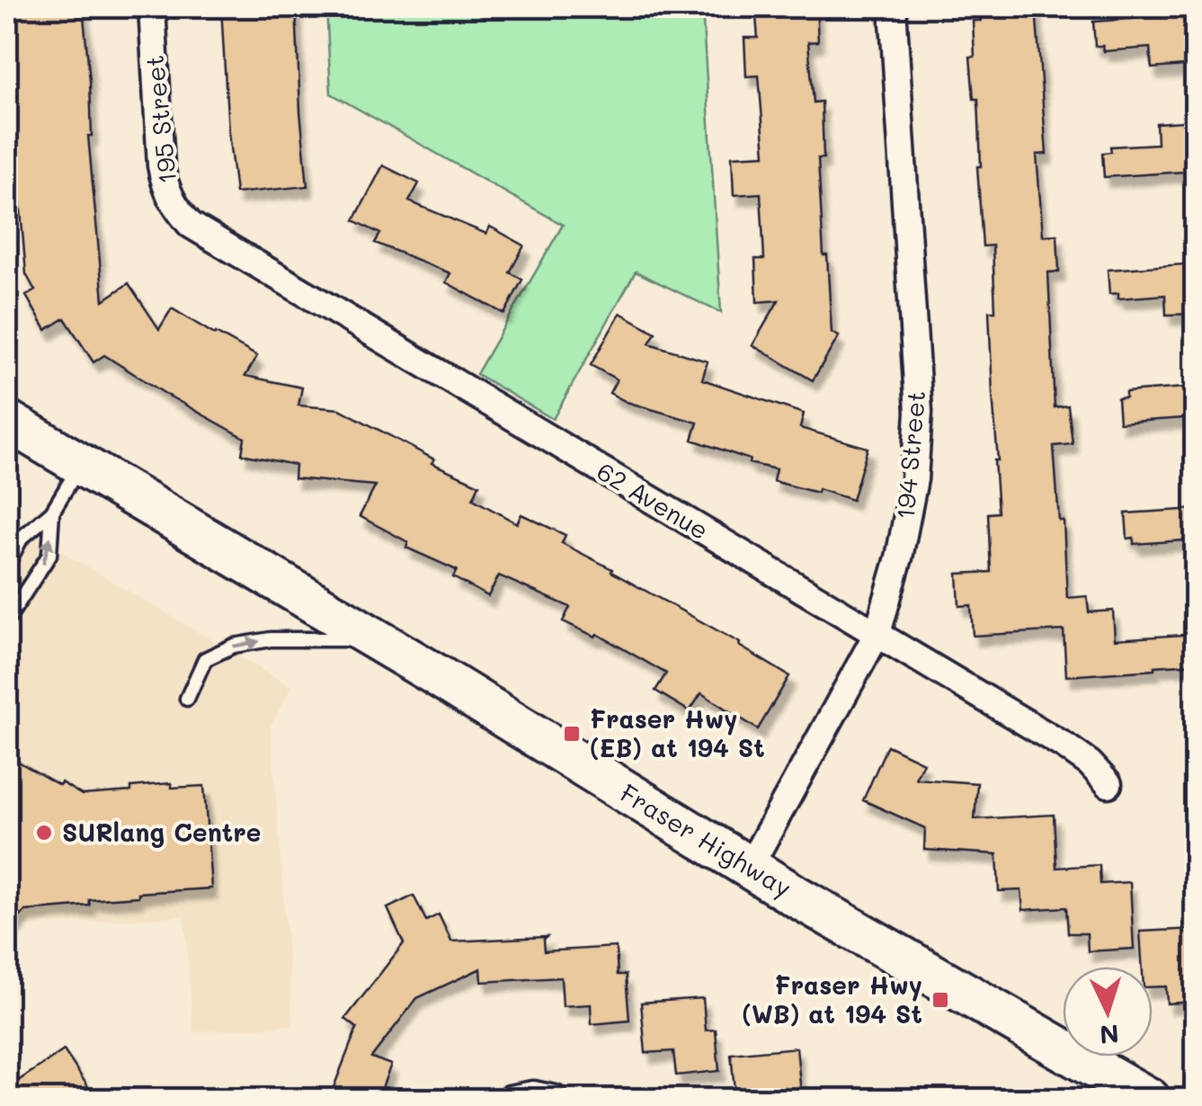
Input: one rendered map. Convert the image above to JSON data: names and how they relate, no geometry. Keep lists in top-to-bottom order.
{
  "streets": {
    "main road": ["Fraser Highway"],
    "street": ["195 Street", "194 Street", "62 Avenue"]
  },
  "crossings": [
    ["195 Street", "62 Avenue"],
    ["194 Street", "62 Avenue"],
    ["194 Street", "Fraser Highway"]
  ],
  "places": {
    "transit": ["Fraser Hwy (EB) at 194 St", "Fraser Hwy (WB) at 194 St"],
    "other": ["SURlang Centre"]
  },
  "north": "bottom"
}
